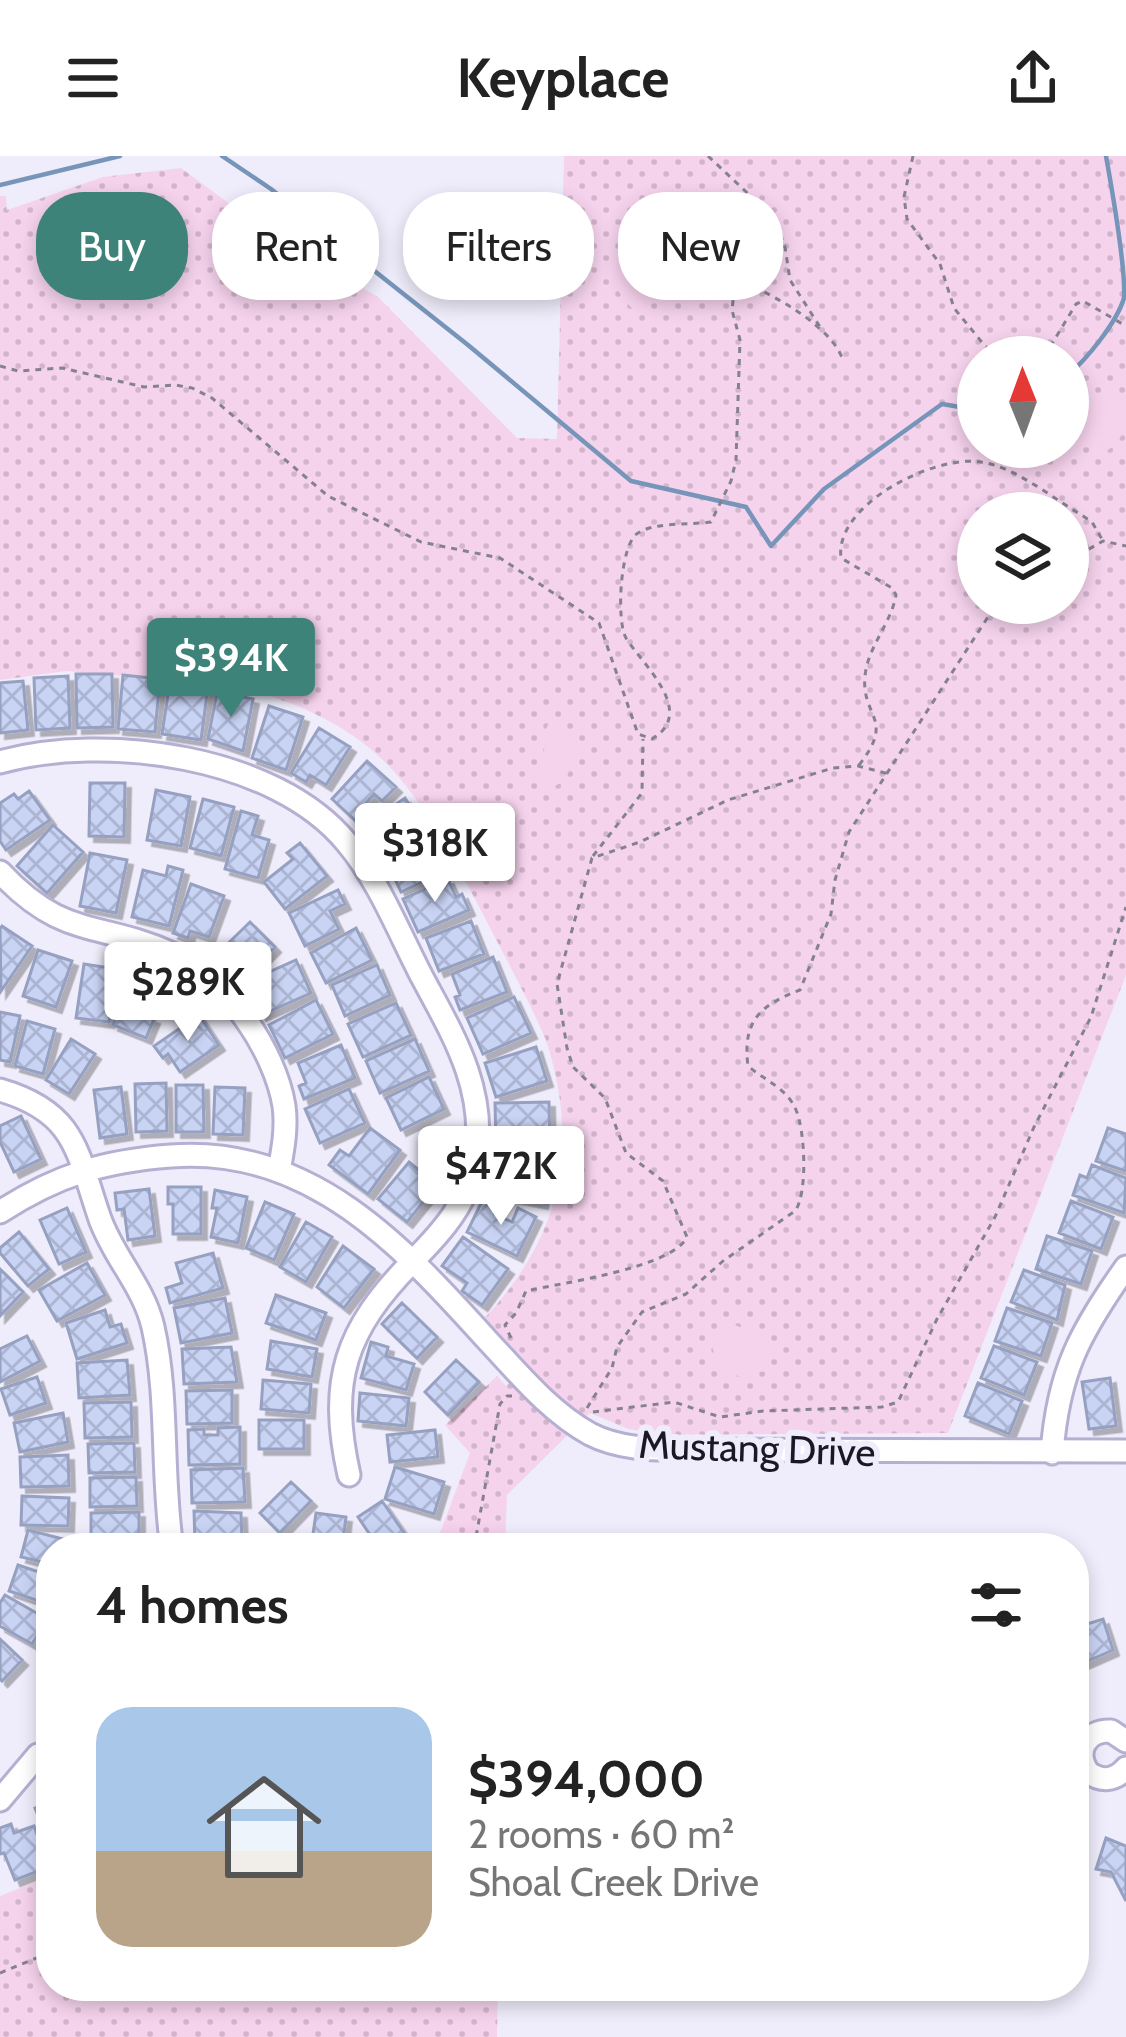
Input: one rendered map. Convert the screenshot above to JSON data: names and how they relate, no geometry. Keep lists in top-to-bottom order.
{
  "streets": {
    "street": ["Mustang Drive"]
  },
  "north": "top",
  "page": {
    "header": "Keyplace",
    "chip": [
      "Buy",
      "Rent",
      "Filters",
      "New"
    ],
    "price": [
      "$394K",
      "$318K",
      "$289K",
      "$472K"
    ],
    "heading": "4 homes",
    "list": [
      {
        "name": "$394,000",
        "note": "2 rooms · 60 m² · Shoal Creek Drive"
      }
    ]
  }
}
